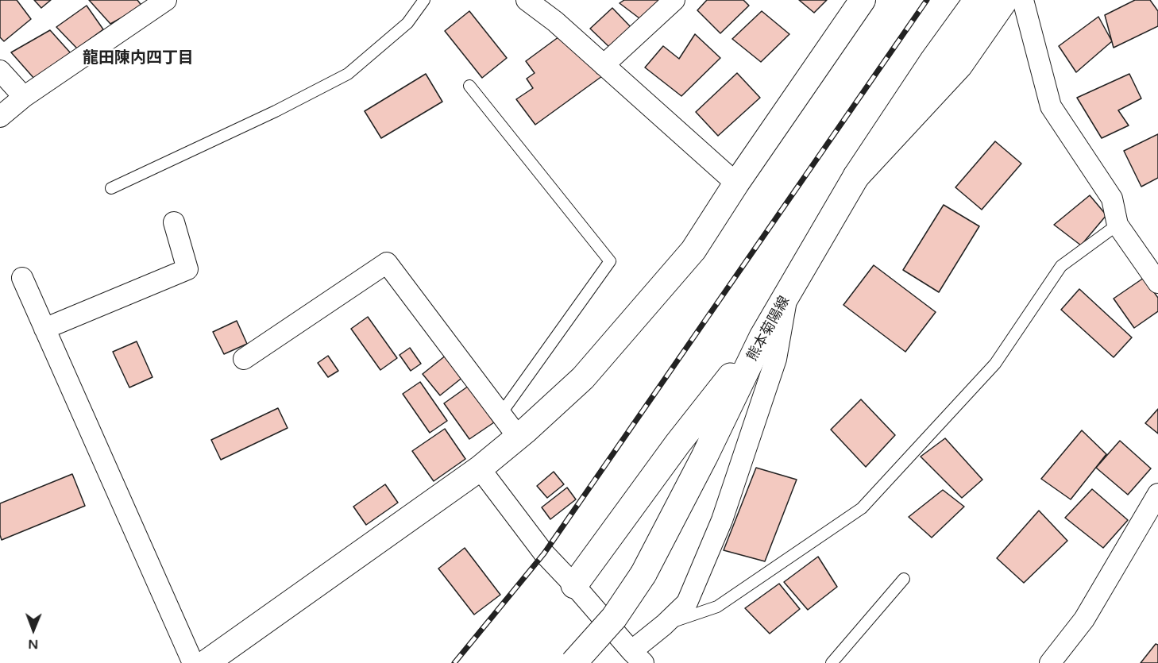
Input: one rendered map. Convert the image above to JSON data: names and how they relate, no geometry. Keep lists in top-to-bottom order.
{
  "streets": {
    "main road": ["熊本菊陽線"]
  },
  "districts": ["龍田陳内四丁目"],
  "north": "bottom"
}
